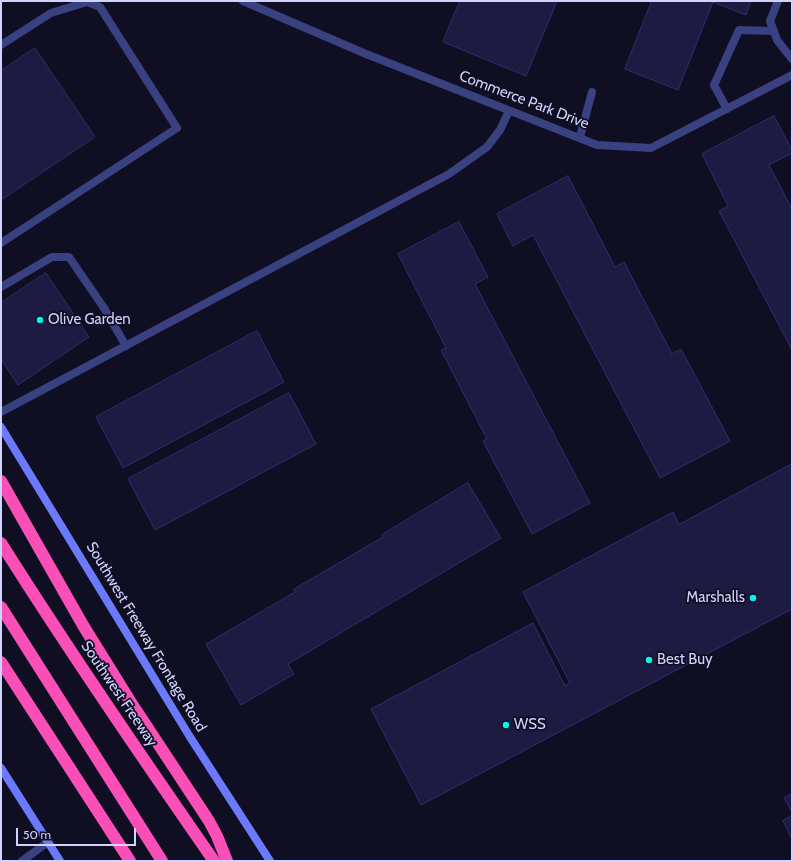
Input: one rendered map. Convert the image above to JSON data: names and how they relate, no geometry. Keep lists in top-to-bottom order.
{
  "streets": {
    "highway": ["Southwest Freeway"],
    "main road": ["Southwest Freeway Frontage Road"],
    "street": ["Commerce Park Drive"]
  },
  "places": [
    "Olive Garden",
    "Marshalls",
    "Best Buy",
    "WSS"
  ],
  "scale_bar": "50 m"
}
